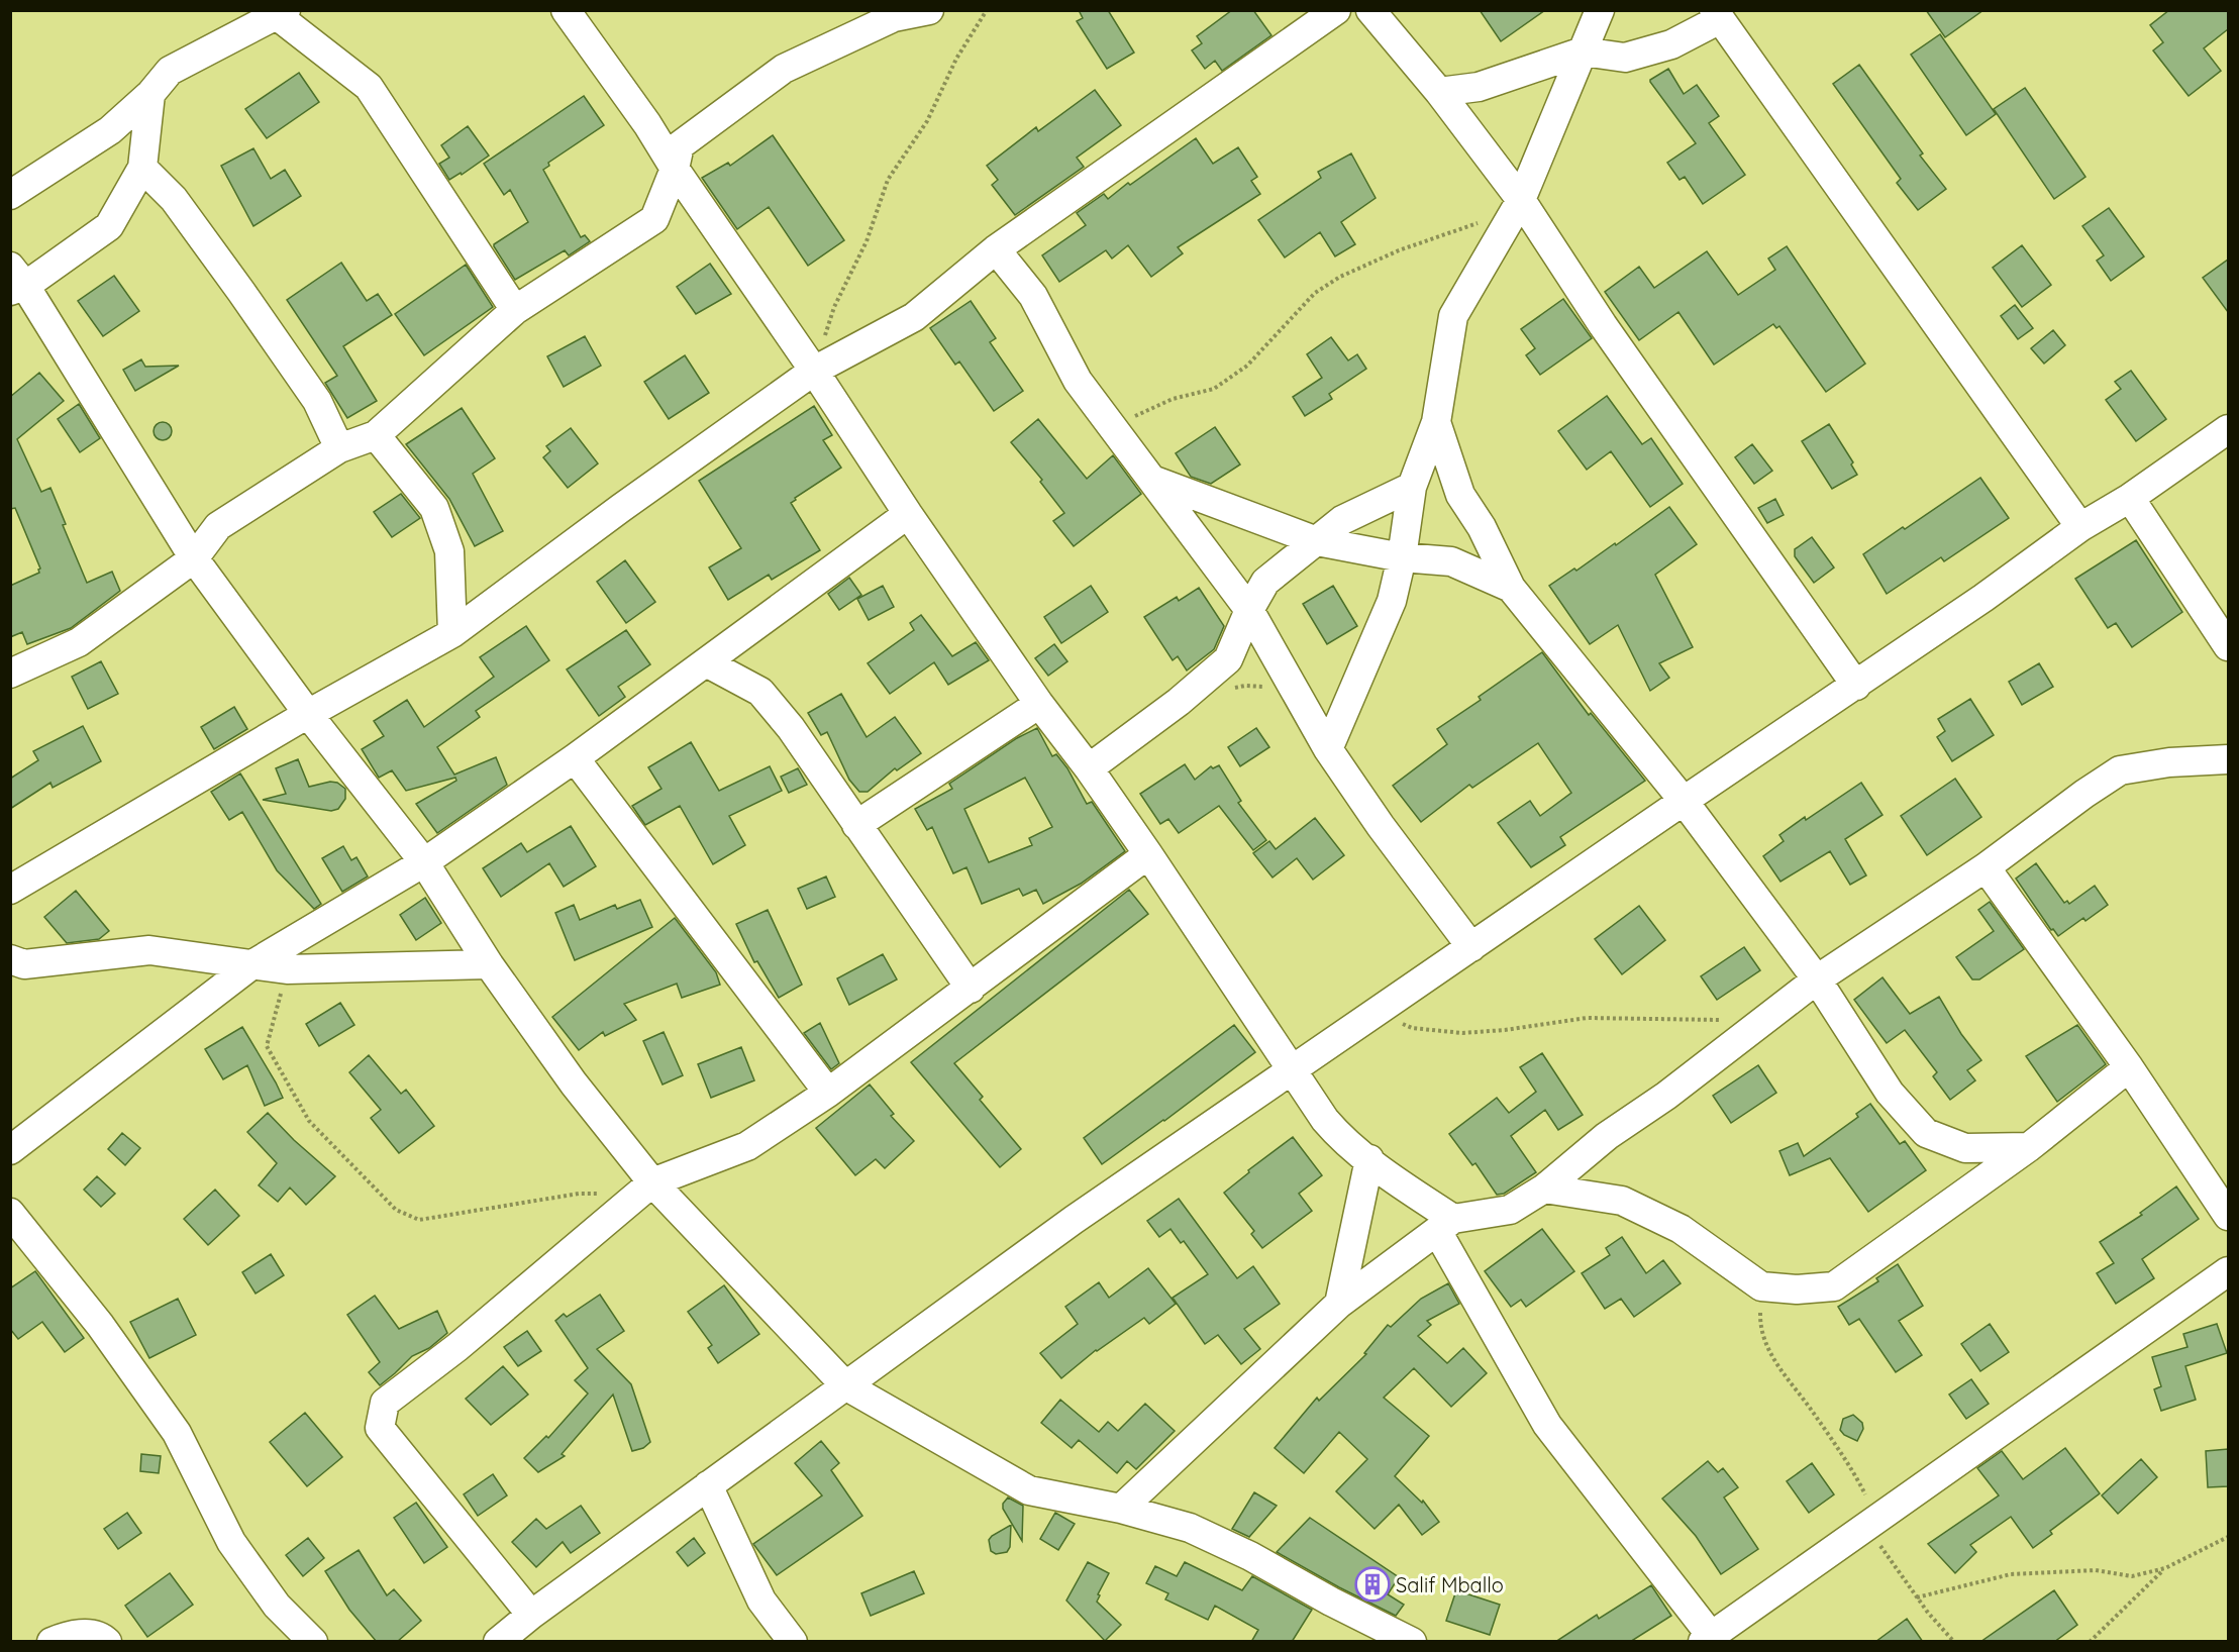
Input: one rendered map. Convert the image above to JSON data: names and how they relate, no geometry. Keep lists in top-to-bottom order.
{
  "places": {
    "building": ["Salif Mballo"]
  }
}
